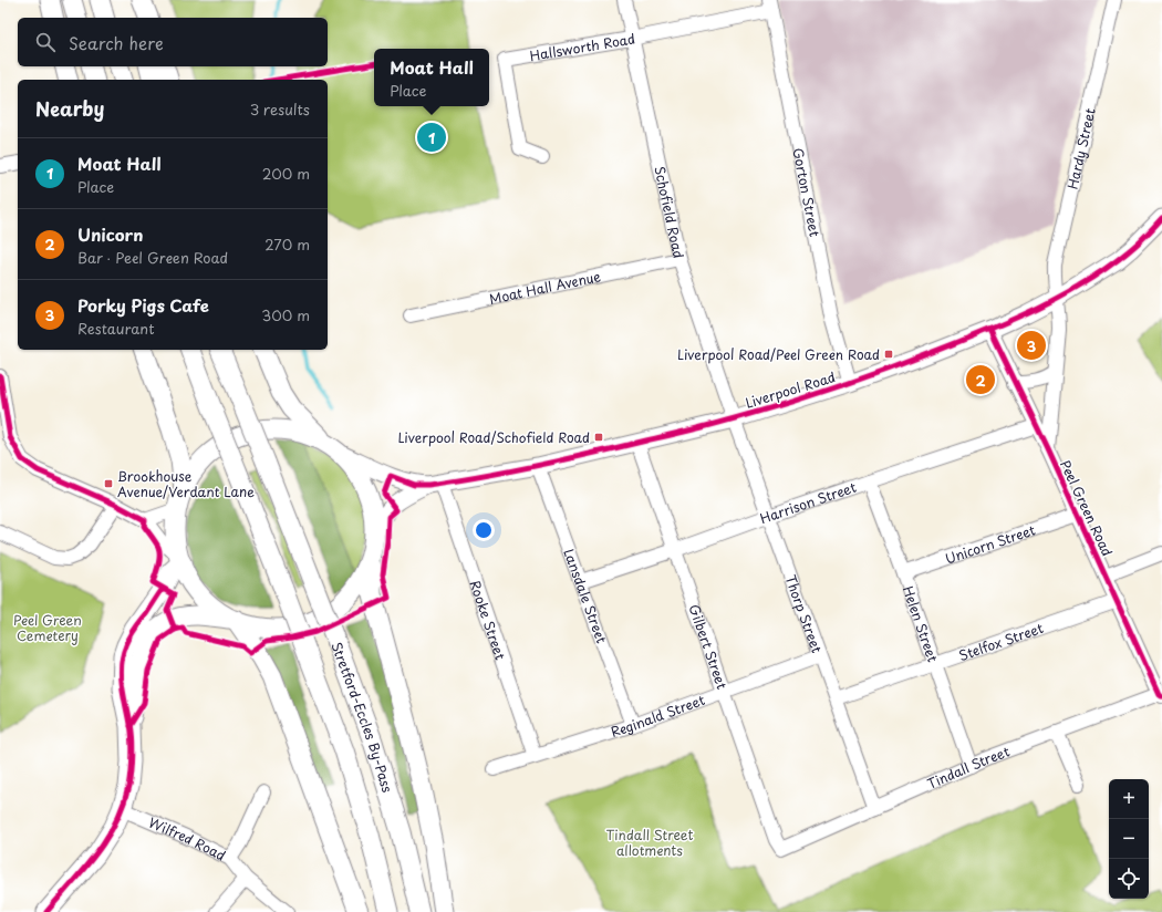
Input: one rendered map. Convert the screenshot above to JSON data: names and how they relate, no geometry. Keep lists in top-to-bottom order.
{
  "streets": {
    "highway": ["Stretford-Eccles By-Pass"],
    "main road": ["Liverpool Road"],
    "street": [
      "Hallsworth Road",
      "Hardy Street",
      "Gorton Street",
      "Schofield Road",
      "Moat Hall Avenue",
      "Harrison Street",
      "Peel Green Road",
      "Unicorn Street",
      "Lansdale Street",
      "Thorp Street",
      "Rooke Street",
      "Helen Street",
      "Stelfox Street",
      "Gilbert Street",
      "Reginald Street",
      "Tindall Street",
      "Wilfred Road"
    ]
  },
  "crossings": [
    ["Hallsworth Road", "Gorton Street"],
    ["Hallsworth Road", "Schofield Road"],
    ["Hardy Street", "Liverpool Road"],
    ["Hardy Street", "Peel Green Road"],
    ["Gorton Street", "Liverpool Road"],
    ["Schofield Road", "Moat Hall Avenue"],
    ["Schofield Road", "Liverpool Road"],
    ["Schofield Road", "Thorp Street"],
    ["Liverpool Road", "Peel Green Road"],
    ["Liverpool Road", "Lansdale Street"],
    ["Liverpool Road", "Thorp Street"],
    ["Liverpool Road", "Rooke Street"],
    ["Liverpool Road", "Gilbert Street"],
    ["Harrison Street", "Peel Green Road"],
    ["Harrison Street", "Lansdale Street"],
    ["Harrison Street", "Thorp Street"],
    ["Harrison Street", "Helen Street"],
    ["Harrison Street", "Gilbert Street"],
    ["Peel Green Road", "Unicorn Street"],
    ["Peel Green Road", "Stelfox Street"],
    ["Peel Green Road", "Tindall Street"],
    ["Unicorn Street", "Helen Street"],
    ["Lansdale Street", "Reginald Street"],
    ["Thorp Street", "Stelfox Street"],
    ["Thorp Street", "Reginald Street"],
    ["Thorp Street", "Tindall Street"],
    ["Rooke Street", "Reginald Street"],
    ["Helen Street", "Stelfox Street"],
    ["Helen Street", "Tindall Street"],
    ["Gilbert Street", "Reginald Street"],
    ["Gilbert Street", "Tindall Street"]
  ],
  "parks": ["Peel Green Cemetery", "Tindall Street allotments"],
  "places": {
    "transit": ["Liverpool Road/Peel Green Road", "Liverpool Road/Schofield Road", "Brookhouse Avenue/Verdant Lane"]
  },
  "page": {
    "search": "Search here",
    "popup": ["Moat Hall", "Place"],
    "heading": ["Nearby", "3 results"],
    "pins": ["1", "3", "2"],
    "list": [
      {
        "mark": "1",
        "name": "Moat Hall",
        "note": "Place",
        "value": "200 m"
      },
      {
        "mark": "2",
        "name": "Unicorn",
        "note": "Bar · Peel Green Road",
        "value": "270 m"
      },
      {
        "mark": "3",
        "name": "Porky Pigs Cafe",
        "note": "Restaurant",
        "value": "300 m"
      }
    ],
    "map_buttons": ["+", "−"]
  }
}
